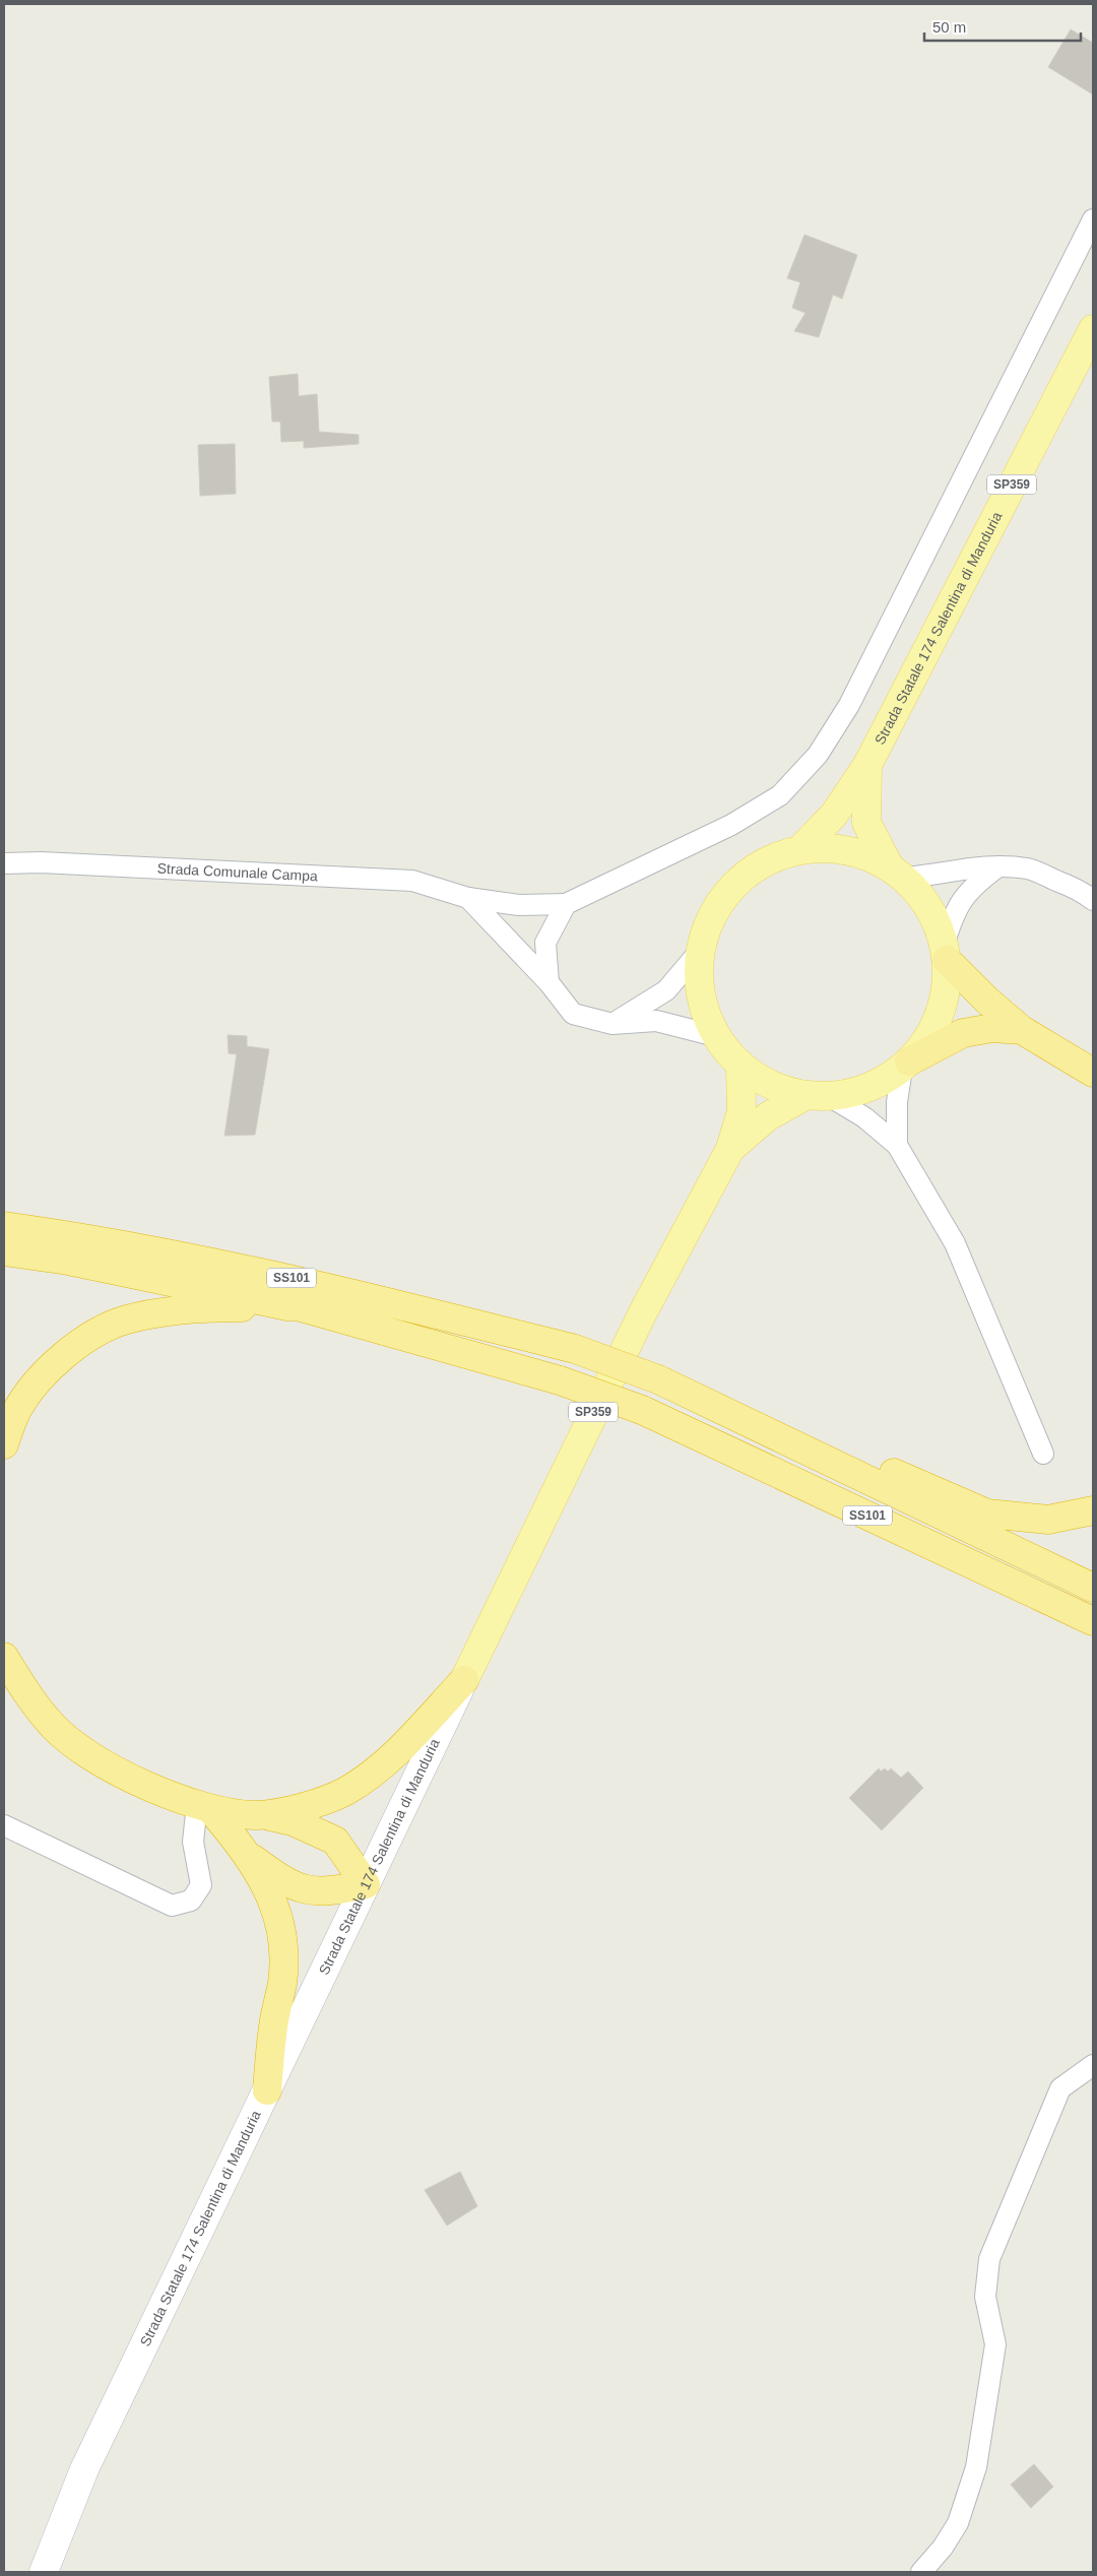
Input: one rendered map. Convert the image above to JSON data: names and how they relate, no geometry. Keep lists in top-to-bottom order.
{
  "streets": {
    "highway": ["SS101"],
    "main road": ["SP359", "Strada Statale 174 Salentina di Manduria"],
    "street": ["Strada Comunale Campa"]
  },
  "scale_bar": "50 m"
}
